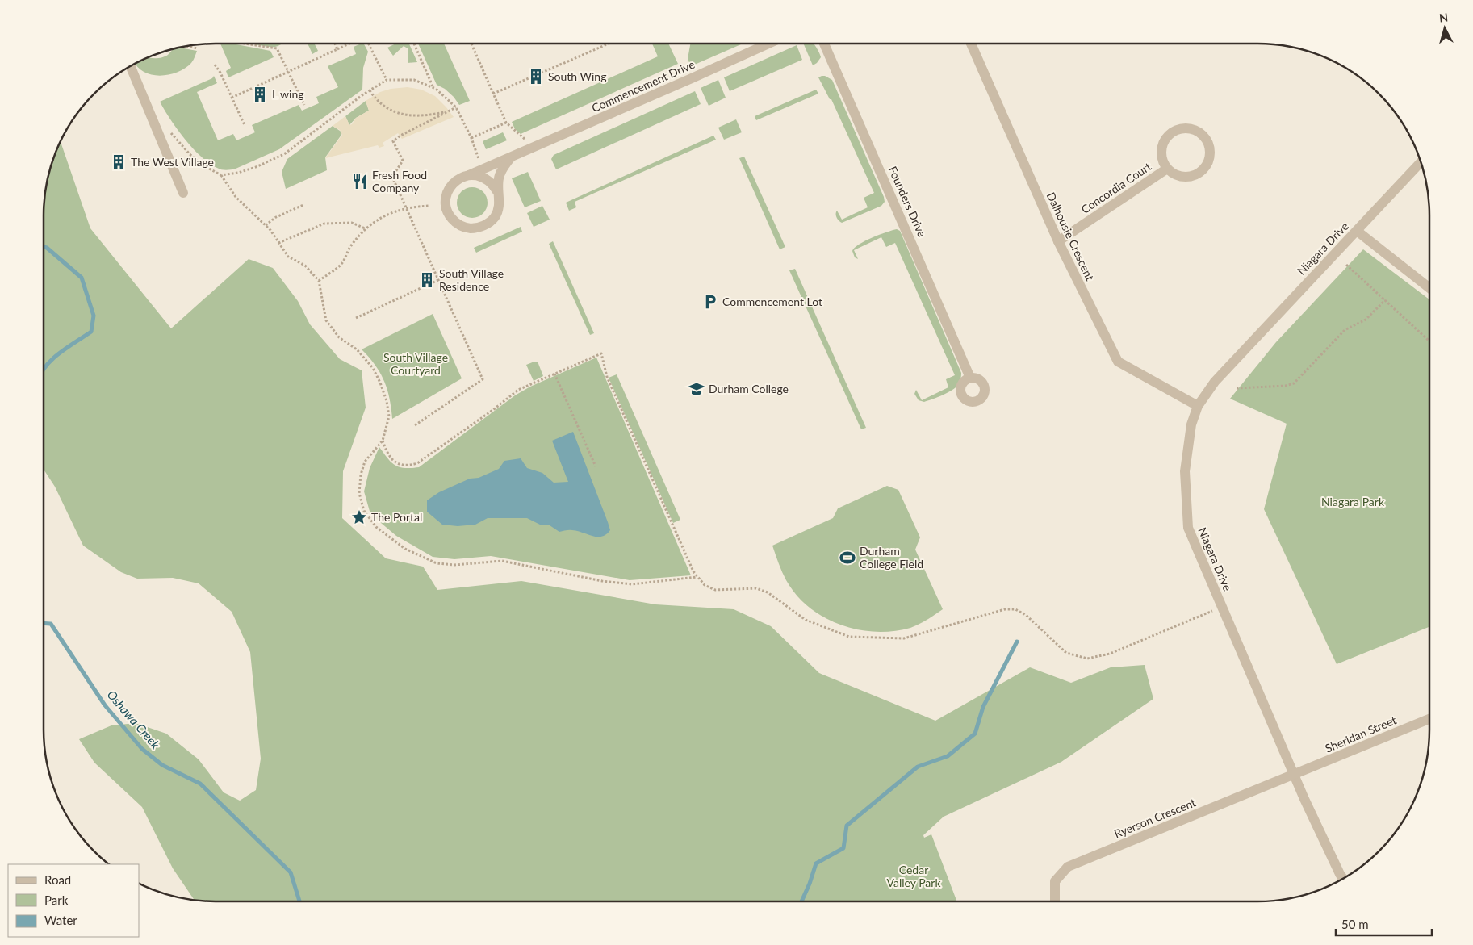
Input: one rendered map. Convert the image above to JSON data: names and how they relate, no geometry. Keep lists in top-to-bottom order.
{
  "streets": {
    "street": [
      "Commencement Drive",
      "Concordia Court",
      "Founders Drive",
      "Dalhousie Crescent",
      "Niagara Drive",
      "Sheridan Street",
      "Ryerson Crescent"
    ]
  },
  "crossings": [
    ["Concordia Court", "Dalhousie Crescent"],
    ["Dalhousie Crescent", "Niagara Drive"],
    ["Niagara Drive", "Sheridan Street"],
    ["Niagara Drive", "Ryerson Crescent"],
    ["Sheridan Street", "Ryerson Crescent"]
  ],
  "water": ["Oshawa Creek"],
  "parks": ["South Village Courtyard", "Niagara Park", "Cedar Valley Park"],
  "places": {
    "building": [
      "South Wing",
      "L wing",
      "The West Village",
      "South Village Residence"
    ],
    "restaurant": ["Fresh Food Company"],
    "parking": ["Commencement Lot"],
    "school or university": ["Durham College"],
    "place": ["The Portal"],
    "sports": ["Durham College Field"]
  },
  "legend": ["Road", "Park", "Water"],
  "scale_bar": "50 m",
  "north": "top"
}
